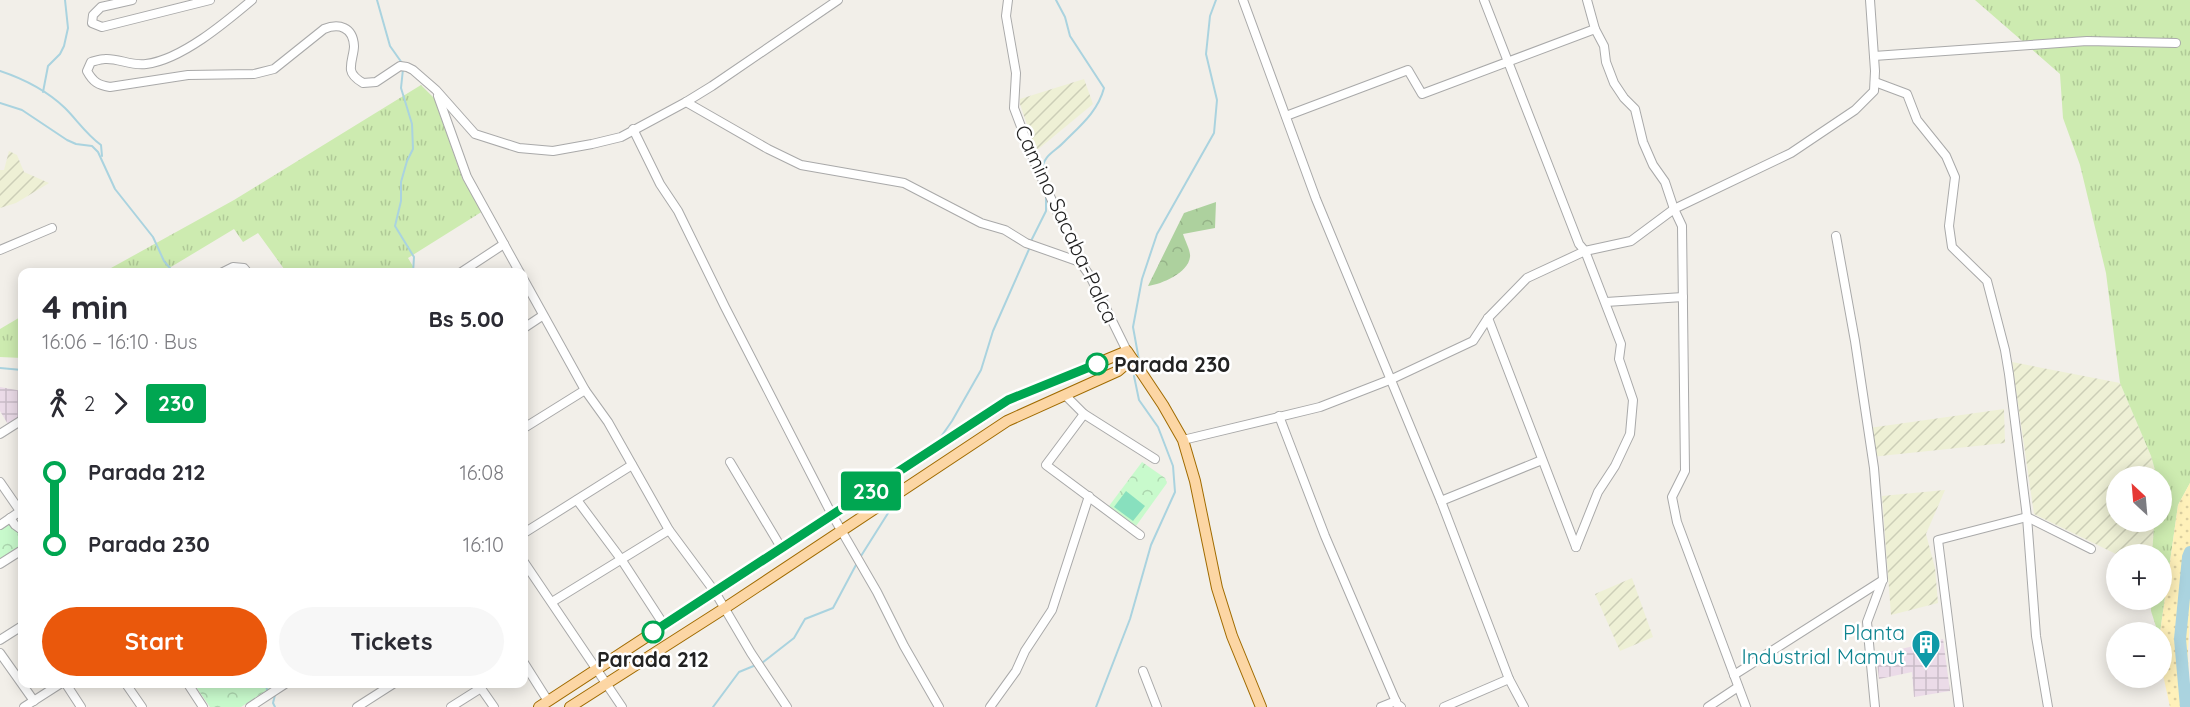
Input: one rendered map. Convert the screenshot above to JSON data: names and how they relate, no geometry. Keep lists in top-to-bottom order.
{
  "streets": {
    "main road": ["Camino Sacaba-Palca"]
  },
  "places": {
    "other": ["Parada 230", "Parada 212"],
    "building": ["Planta Industrial Mamut"]
  },
  "lines": ["bus line 230"],
  "north": "top left",
  "page": {
    "on_map": "230",
    "heading": ["4 min", "16:06 – 16:10 · Bus", "Bs 5.00"],
    "legs": ["2", "230"],
    "list": [
      {
        "name": "Parada 212",
        "value": "16:08"
      },
      {
        "name": "Parada 230",
        "value": "16:10"
      }
    ],
    "map_buttons": ["+", "−"],
    "buttons": ["Start", "Tickets"]
  }
}
